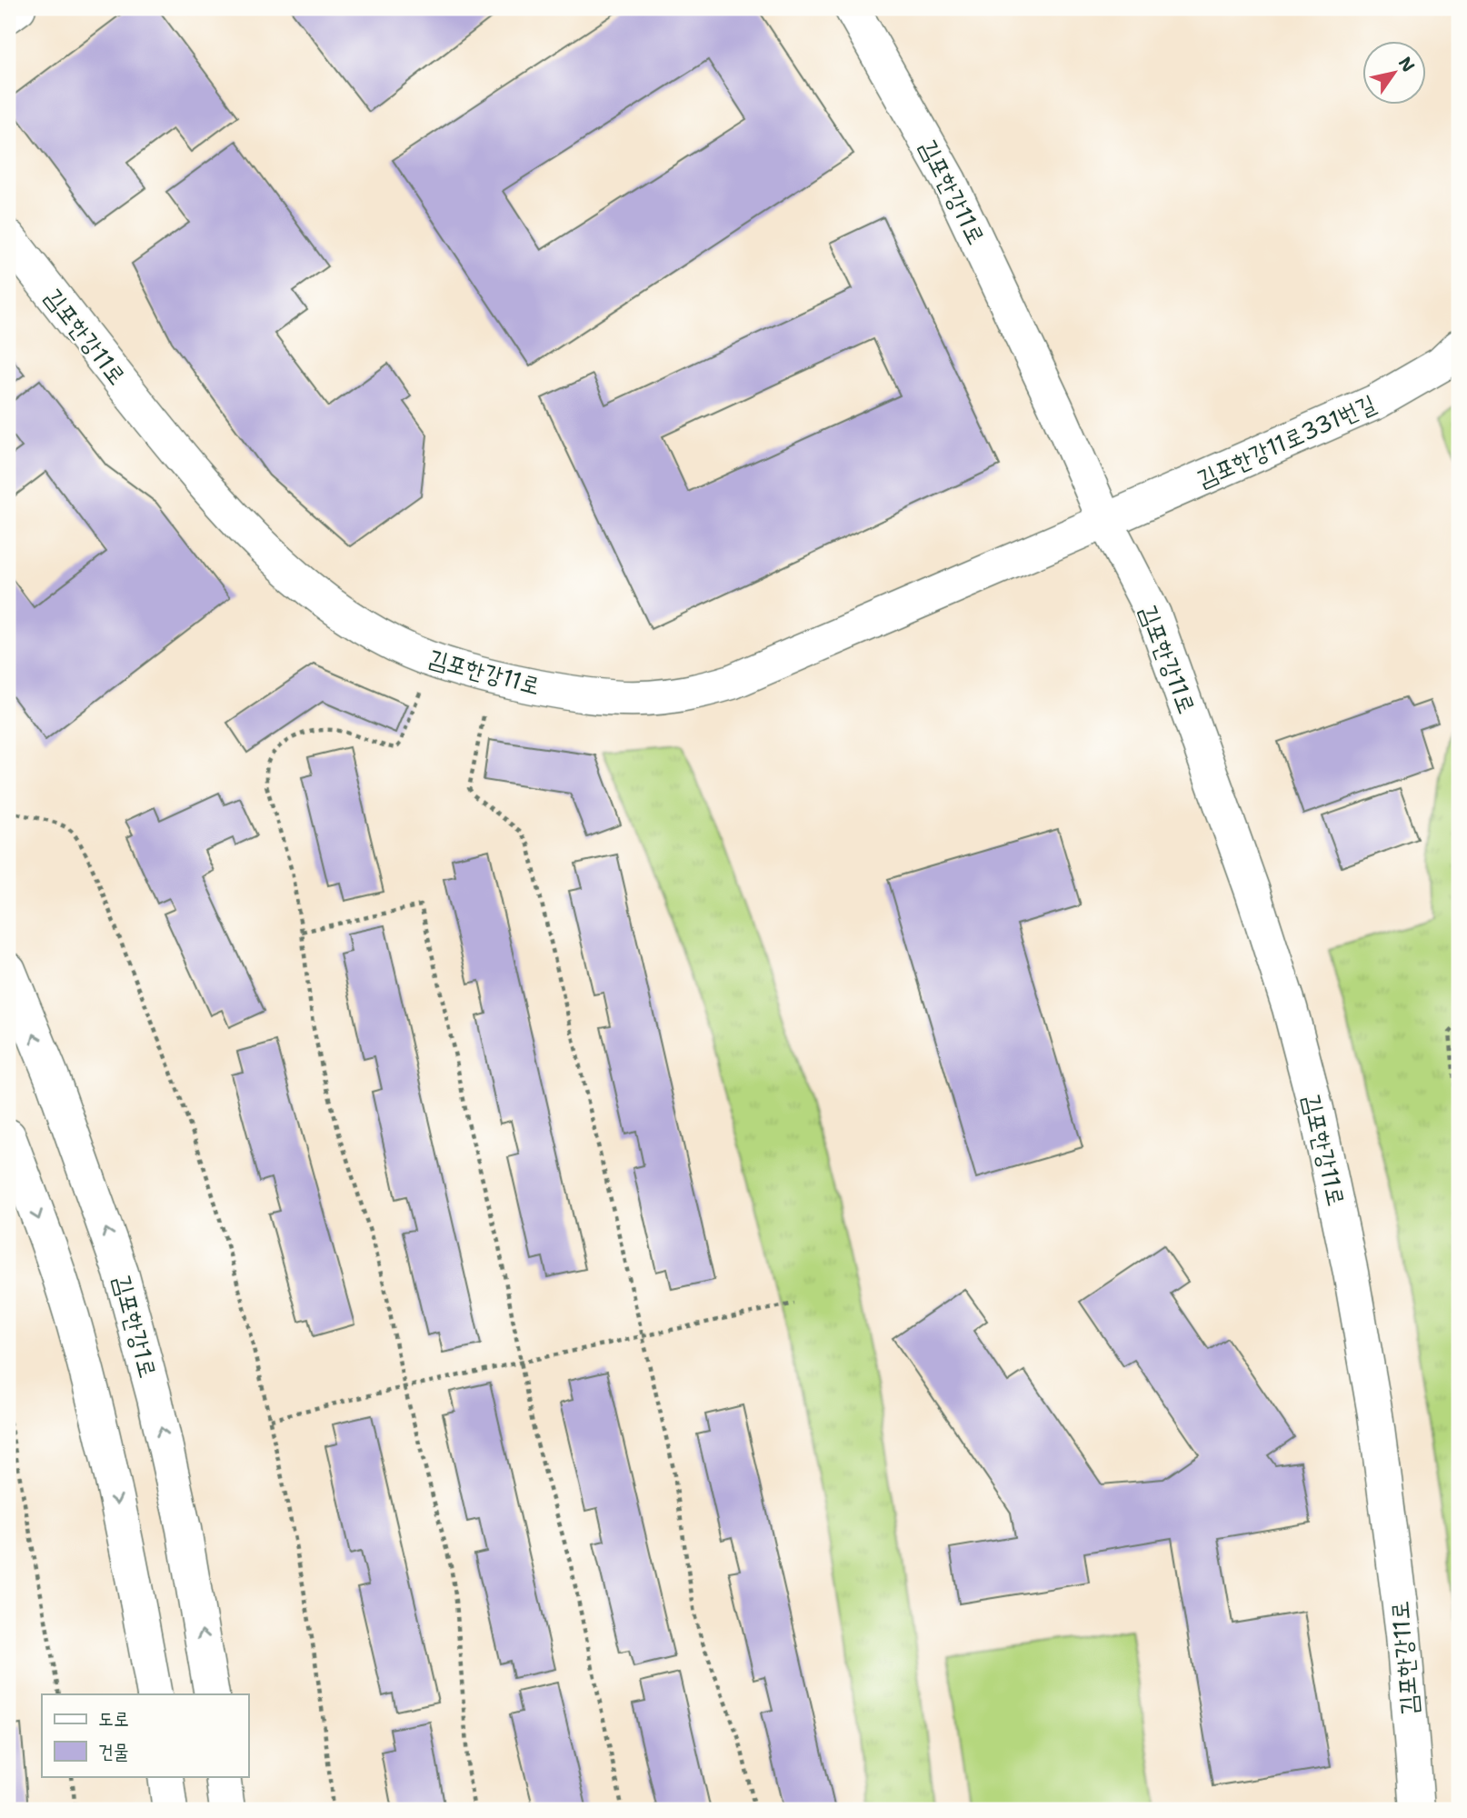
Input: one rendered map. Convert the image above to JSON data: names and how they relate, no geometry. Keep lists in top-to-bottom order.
{
  "streets": {
    "street": ["김포한강11로", "김포한강11로331번길", "김포한강1로"]
  },
  "crossings": [
    ["김포한강11로", "김포한강11로331번길"]
  ],
  "legend": ["도로", "건물"],
  "north": "top right"
}
